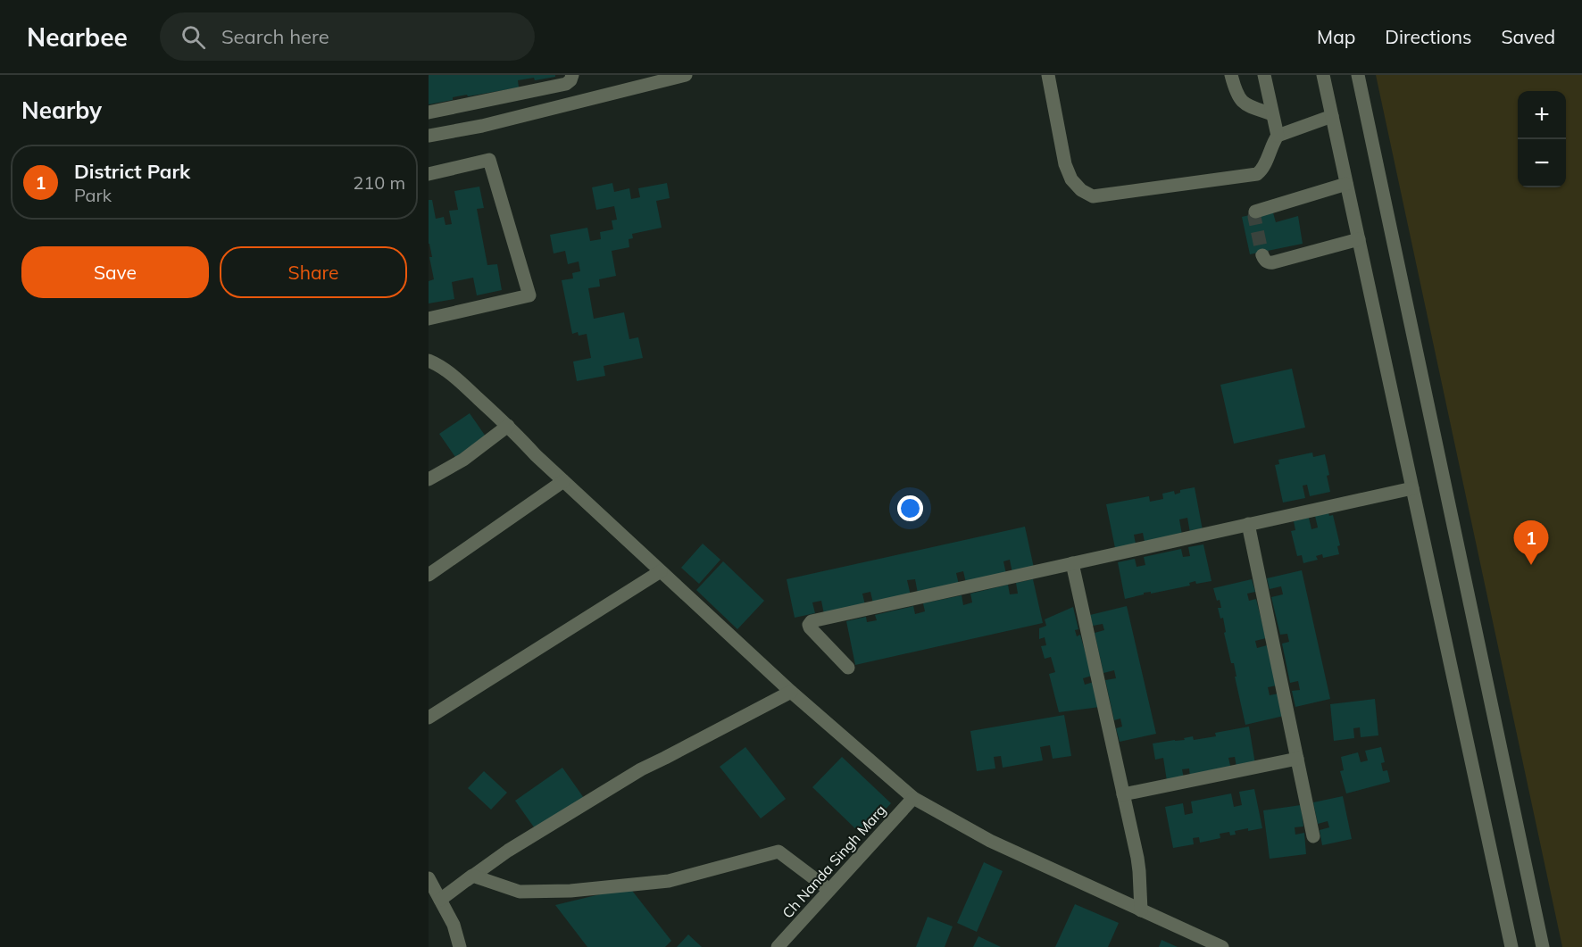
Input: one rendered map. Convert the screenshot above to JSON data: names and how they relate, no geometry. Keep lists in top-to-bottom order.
{
  "streets": {
    "street": ["Ch Nanda Singh Marg"]
  },
  "page": {
    "header": "Nearbee",
    "search": "Search here",
    "nav": ["Map", "Directions", "Saved"],
    "heading": "Nearby",
    "map_buttons": ["+", "−"],
    "list": [
      {
        "mark": "1",
        "name": "District Park",
        "note": "Park",
        "value": "210 m"
      }
    ],
    "buttons": ["Save", "Share"],
    "pins": "1"
  }
}
